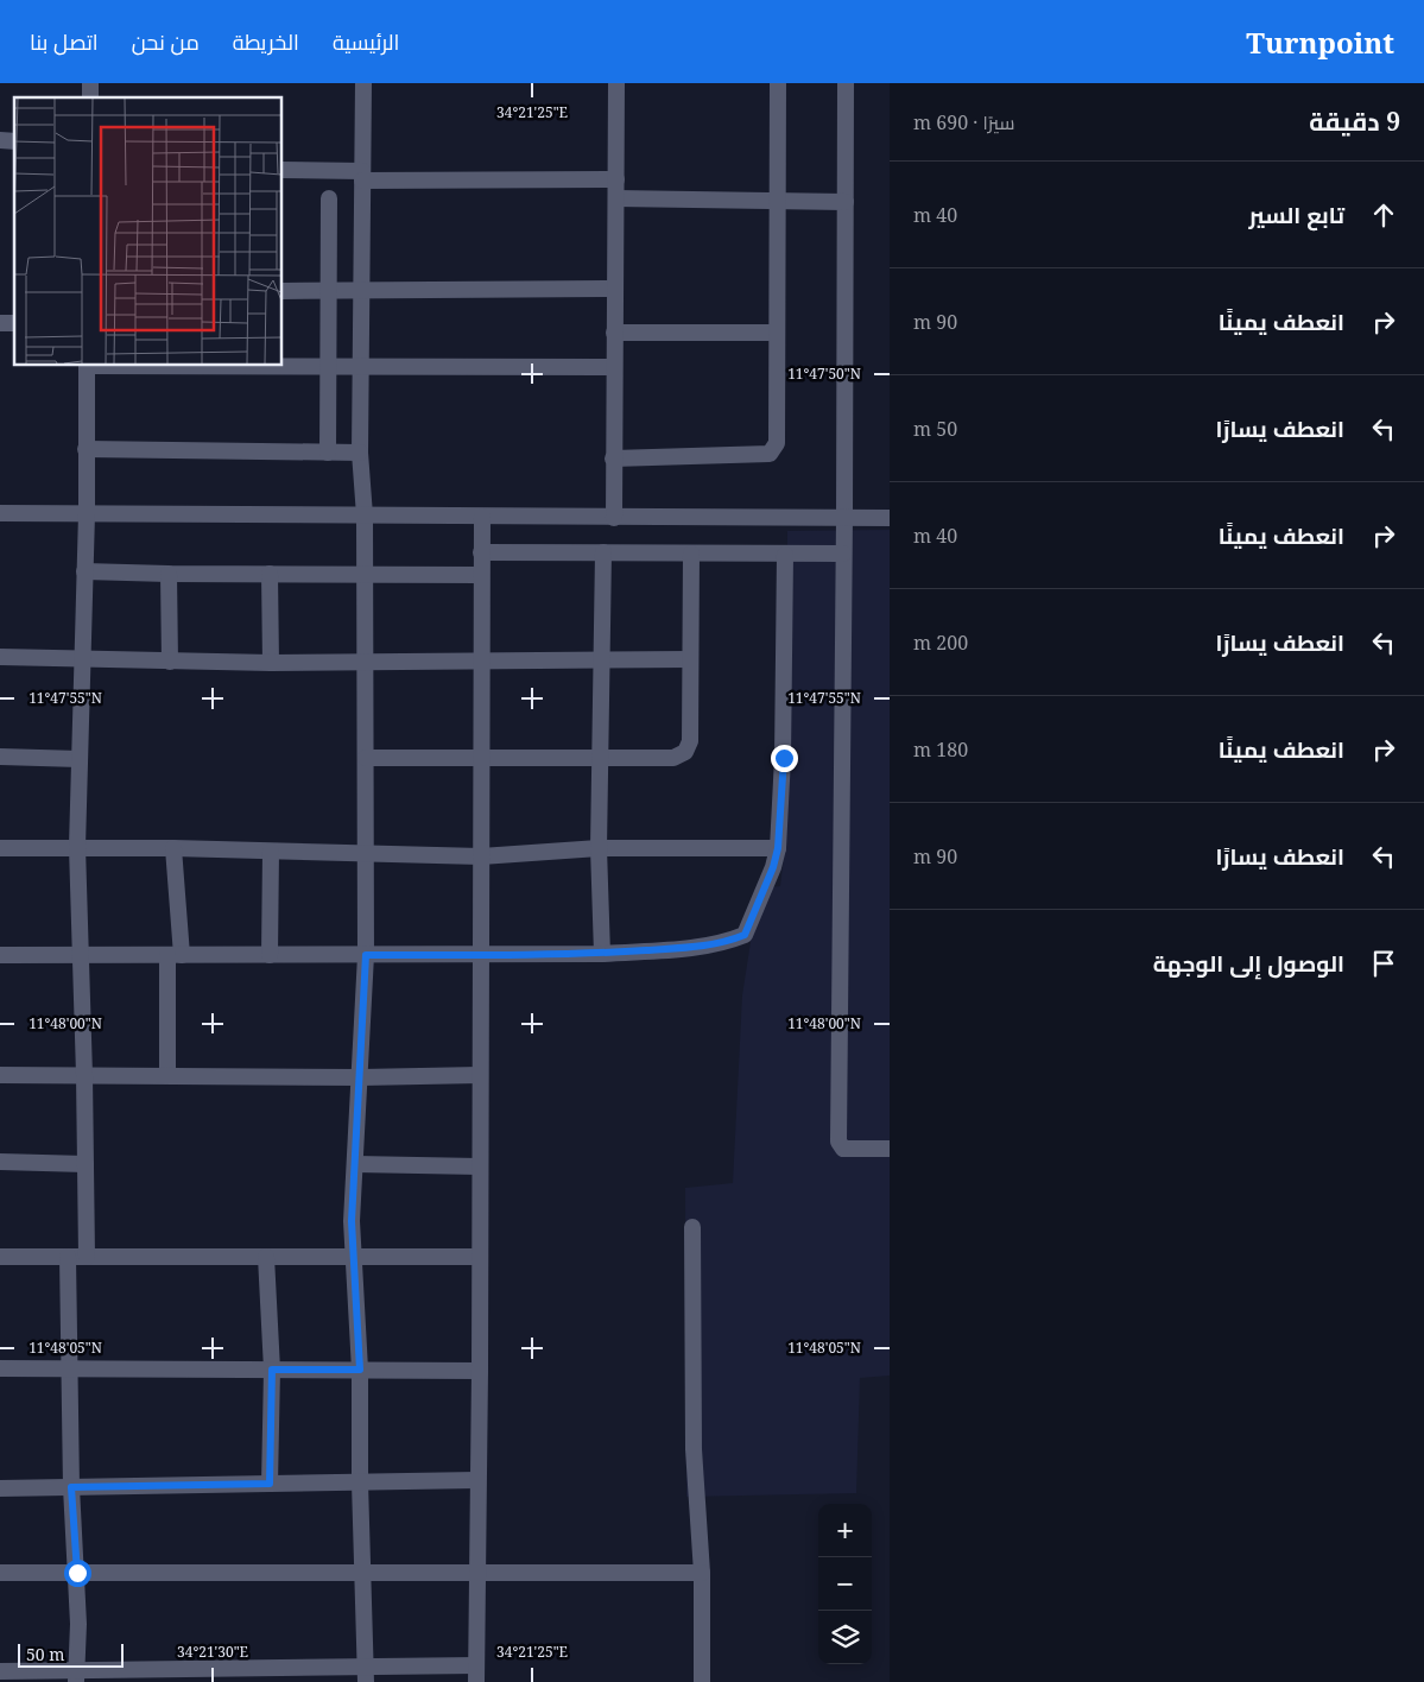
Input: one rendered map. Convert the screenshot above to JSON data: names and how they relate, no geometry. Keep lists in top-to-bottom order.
{
  "scale_bar": "50 m",
  "page": {
    "header": "Turnpoint",
    "nav": [
      "الرئيسية",
      "الخريطة",
      "من نحن",
      "اتصل بنا"
    ],
    "heading": ["9 دقيقة", "سيرًا · 690 m"],
    "list": [
      ["تابع السير", "40 m"],
      ["انعطف يمينًا", "90 m"],
      ["انعطف يسارًا", "50 m"],
      ["انعطف يمينًا", "40 m"],
      ["انعطف يسارًا", "200 m"],
      ["انعطف يمينًا", "180 m"],
      ["انعطف يسارًا", "90 m"],
      "الوصول إلى الوجهة"
    ],
    "map_buttons": ["+", "−"],
    "scale": "50 m"
  },
  "coordinates": [
    "34°21'25\"E",
    "11°47'50\"N",
    "11°47'55\"N",
    "11°48'00\"N",
    "11°48'05\"N",
    "34°21'30\"E"
  ]
}
